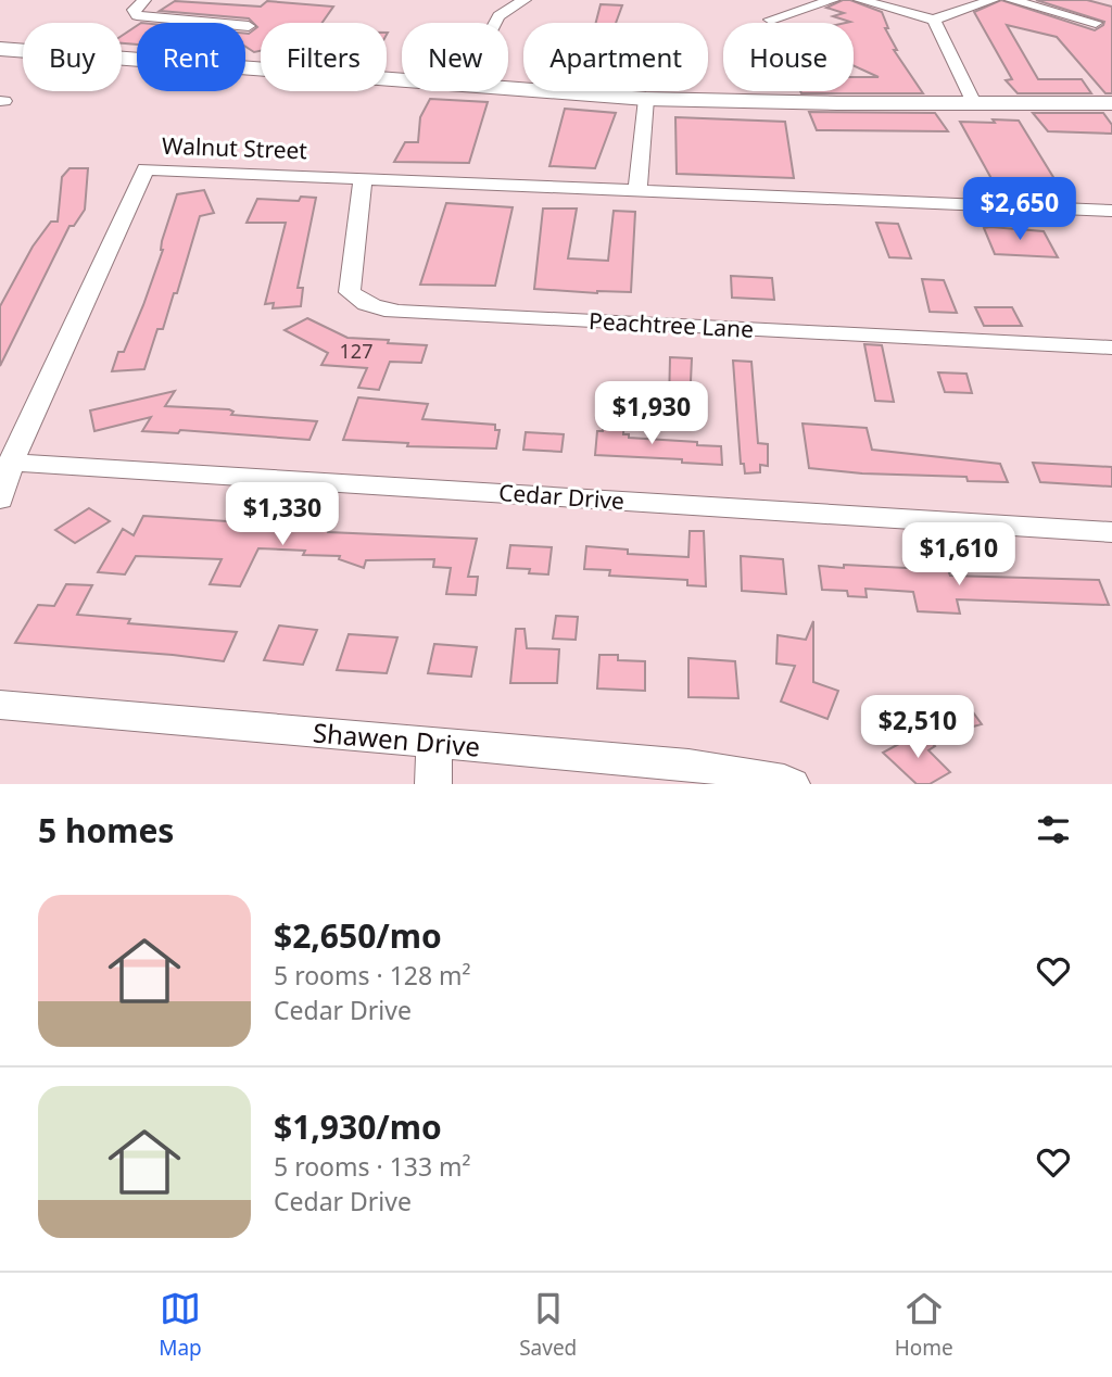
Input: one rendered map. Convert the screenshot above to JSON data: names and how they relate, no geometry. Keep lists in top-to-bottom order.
{
  "streets": {
    "street": [
      "Walnut Street",
      "Peachtree Lane",
      "Cedar Drive",
      "Shawen Drive"
    ]
  },
  "crossings": [
    ["Walnut Street", "Peachtree Lane"],
    ["Walnut Street", "Cedar Drive"]
  ],
  "house_numbers": ["127"],
  "page": {
    "chip": [
      "Buy",
      "Rent",
      "Filters",
      "New",
      "Apartment",
      "House"
    ],
    "price": [
      "$2,650",
      "$1,930",
      "$1,330",
      "$1,610",
      "$2,510"
    ],
    "heading": "5 homes",
    "list": [
      {
        "name": "$2,650/mo",
        "note": "5 rooms · 128 m² · Cedar Drive"
      },
      {
        "name": "$1,930/mo",
        "note": "5 rooms · 133 m² · Cedar Drive"
      }
    ],
    "tabs": ["Map", "Saved", "Home"]
  }
}
